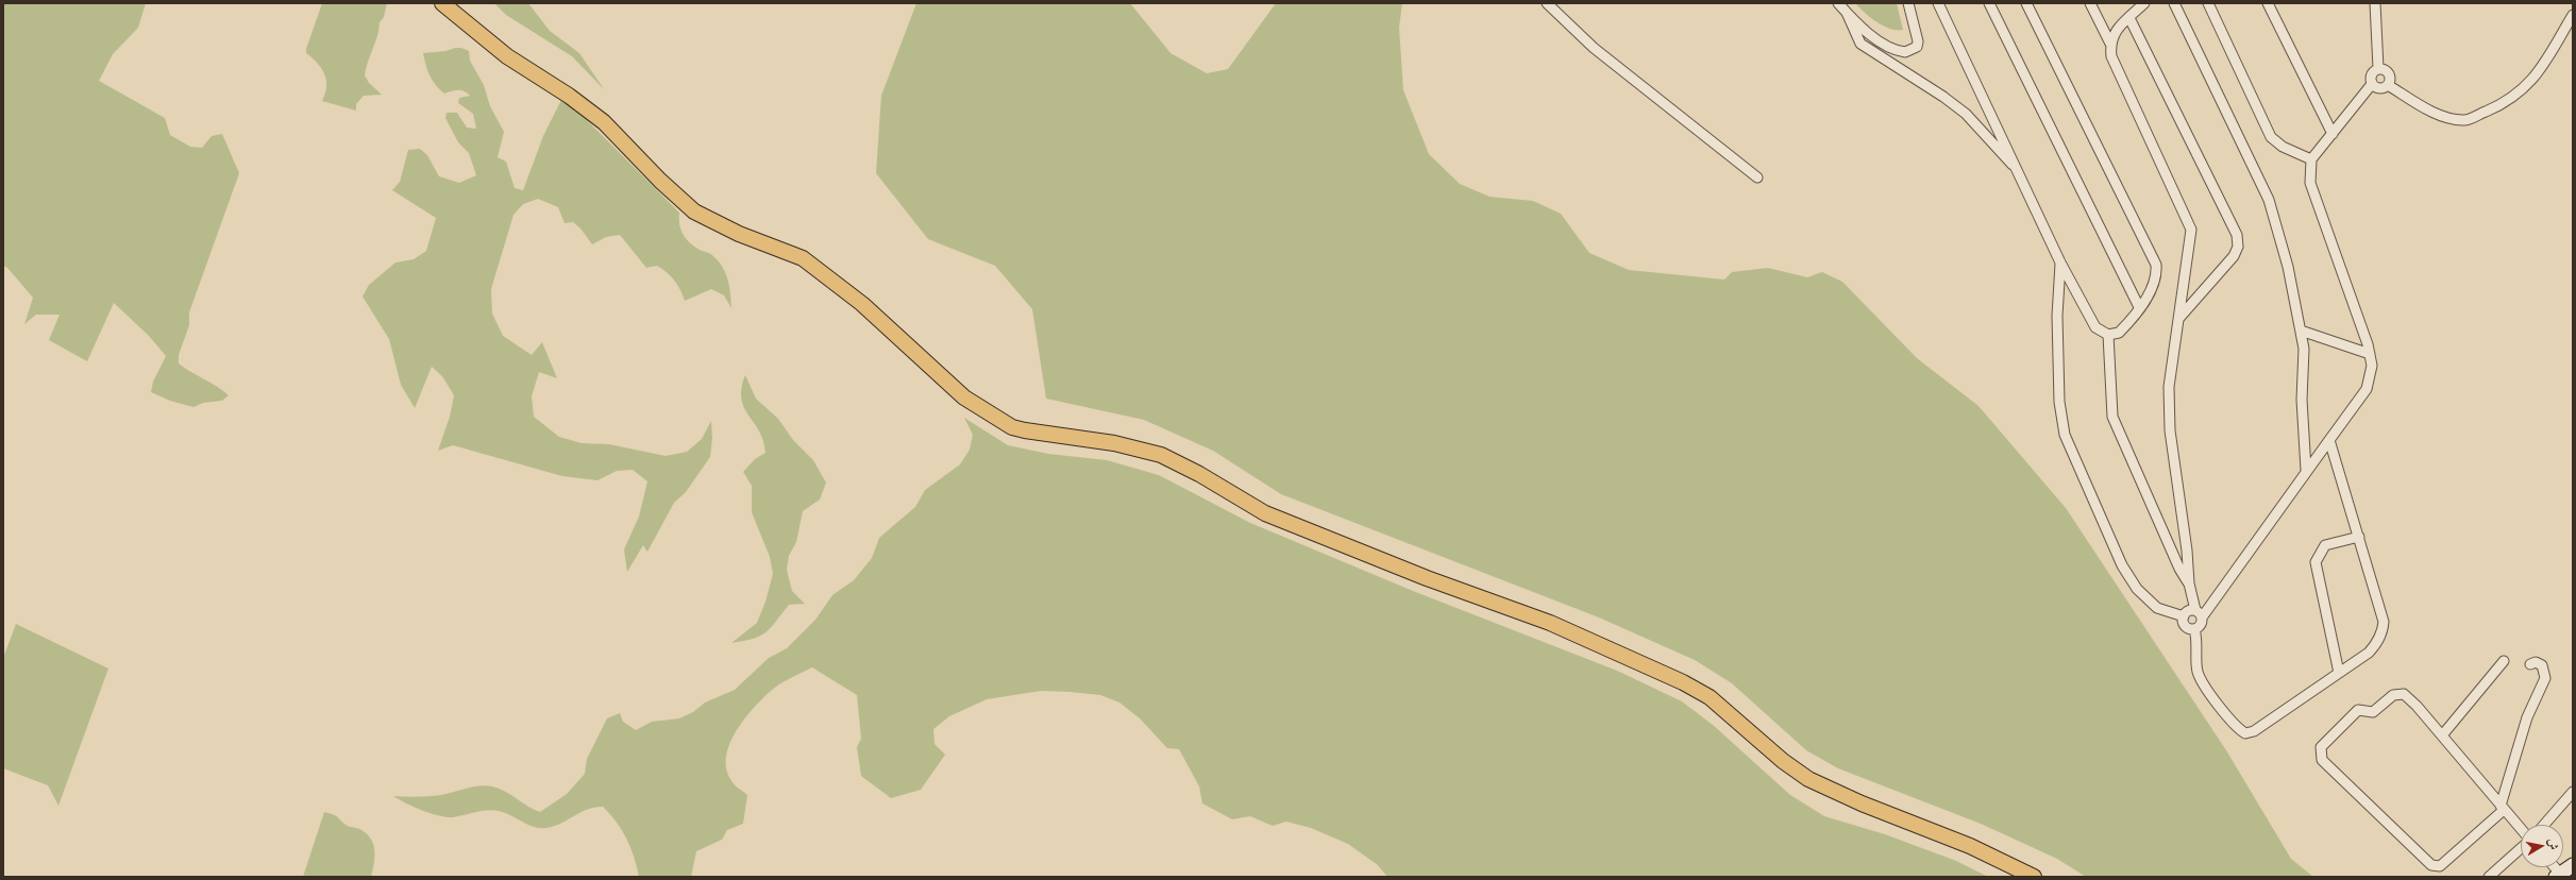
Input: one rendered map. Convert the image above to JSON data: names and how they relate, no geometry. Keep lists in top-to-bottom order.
{
  "north": "right"
}
